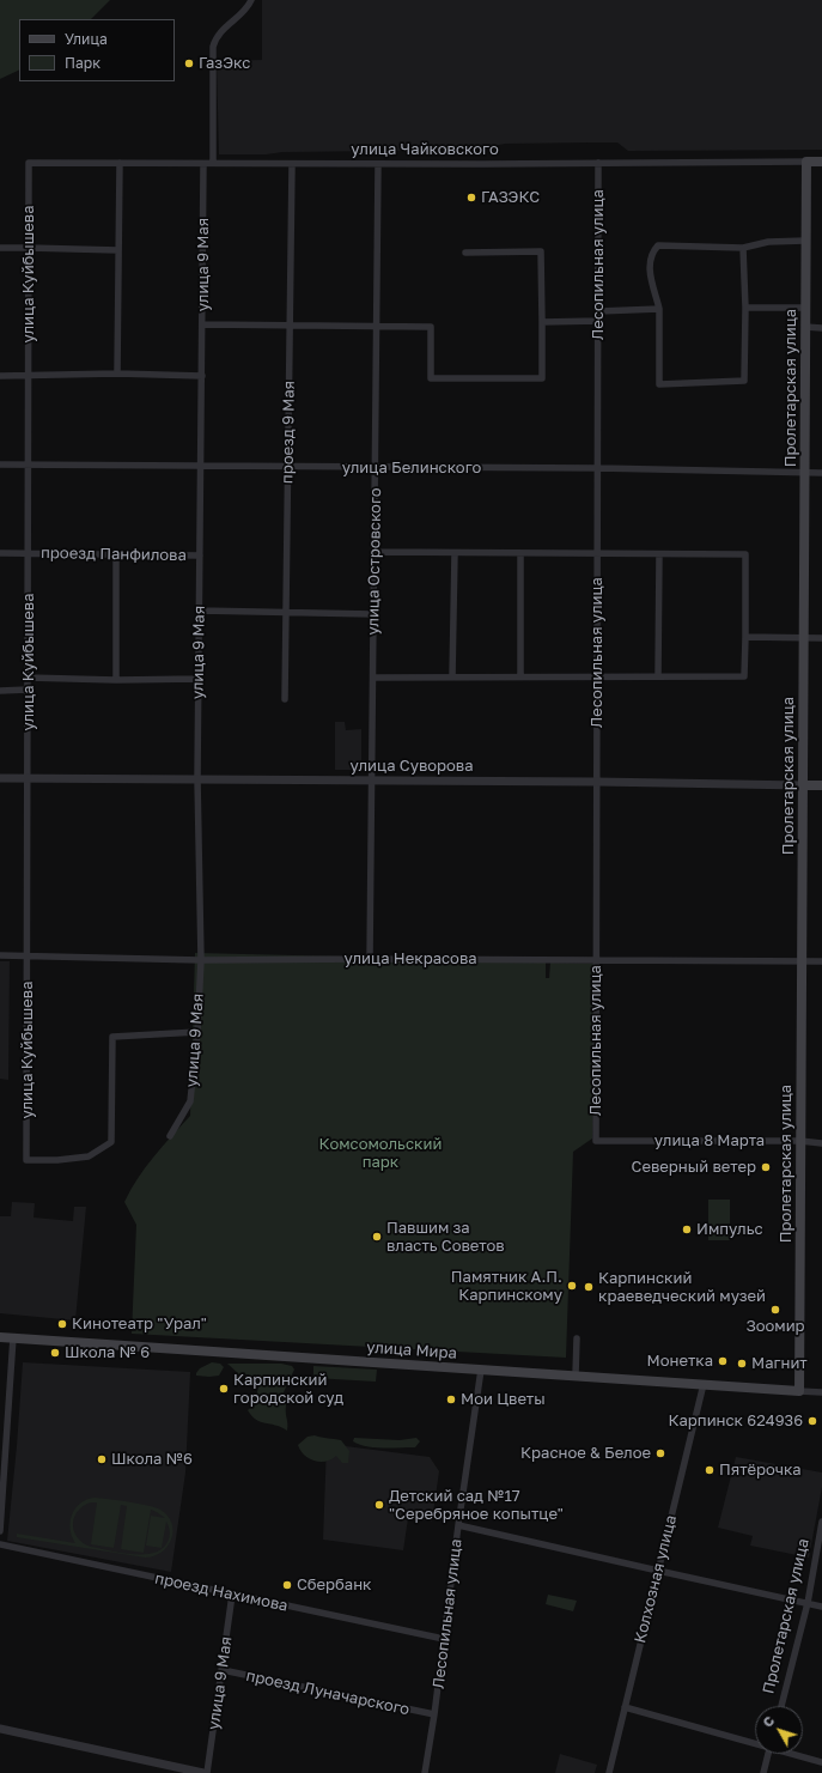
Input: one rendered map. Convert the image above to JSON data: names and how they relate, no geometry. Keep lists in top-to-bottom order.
{
  "streets": {
    "main road": [
      "улица Чайковского",
      "Пролетарская улица",
      "улица Суворова",
      "улица Мира"
    ],
    "street": [
      "улица 9 Мая",
      "Лесопильная улица",
      "улица Куйбышева",
      "проезд 9 Мая",
      "улица Белинского",
      "проезд Панфилова",
      "улица Островского",
      "улица Некрасова",
      "улица 8 Марта",
      "Колхозная улица",
      "проезд Нахимова",
      "проезд Луначарского"
    ]
  },
  "crossings": [
    ["улица Чайковского", "улица 9 Мая"],
    ["улица Чайковского", "Лесопильная улица"],
    ["улица Чайковского", "улица Куйбышева"],
    ["улица Чайковского", "Пролетарская улица"],
    ["улица Чайковского", "проезд 9 Мая"],
    ["улица Чайковского", "улица Островского"],
    ["улица 9 Мая", "улица Куйбышева"],
    ["улица 9 Мая", "улица Белинского"],
    ["улица 9 Мая", "проезд Панфилова"],
    ["улица 9 Мая", "улица Суворова"],
    ["улица 9 Мая", "улица Некрасова"],
    ["улица 9 Мая", "проезд Нахимова"],
    ["улица 9 Мая", "проезд Луначарского"],
    ["Лесопильная улица", "улица Белинского"],
    ["Лесопильная улица", "улица Суворова"],
    ["Лесопильная улица", "улица Некрасова"],
    ["Лесопильная улица", "улица 8 Марта"],
    ["Лесопильная улица", "улица Мира"],
    ["Лесопильная улица", "проезд Нахимова"],
    ["Лесопильная улица", "проезд Луначарского"],
    ["улица Куйбышева", "улица Белинского"],
    ["улица Куйбышева", "проезд Панфилова"],
    ["улица Куйбышева", "улица Суворова"],
    ["улица Куйбышева", "улица Некрасова"],
    ["Пролетарская улица", "улица Белинского"],
    ["Пролетарская улица", "улица Суворова"],
    ["Пролетарская улица", "улица Некрасова"],
    ["Пролетарская улица", "улица 8 Марта"],
    ["Пролетарская улица", "улица Мира"],
    ["проезд 9 Мая", "улица Белинского"],
    ["улица Белинского", "улица Островского"],
    ["улица Островского", "улица Суворова"],
    ["улица Островского", "улица Некрасова"],
    ["улица Мира", "Колхозная улица"]
  ],
  "parks": ["Комсомольский парк"],
  "places": [
    "ГазЭкс",
    "ГАЗЭКС",
    "Северный ветер",
    "Импульс",
    "Павшим за власть Советов",
    "Памятник А.П. Карпинскому",
    "Карпинский краеведческий музей",
    "Зоомир",
    "Кинотеатр \"Урал\"",
    "Школа № 6",
    "Монетка",
    "Магнит",
    "Карпинский городской суд",
    "Мои Цветы",
    "Карпинск 624936",
    "Красное & Белое",
    "Школа №6",
    "Пятёрочка",
    "Детский сад №17 \"Серебряное копытце\"",
    "Сбербанк"
  ],
  "legend": ["Улица", "Парк"],
  "north": "top left"
}
